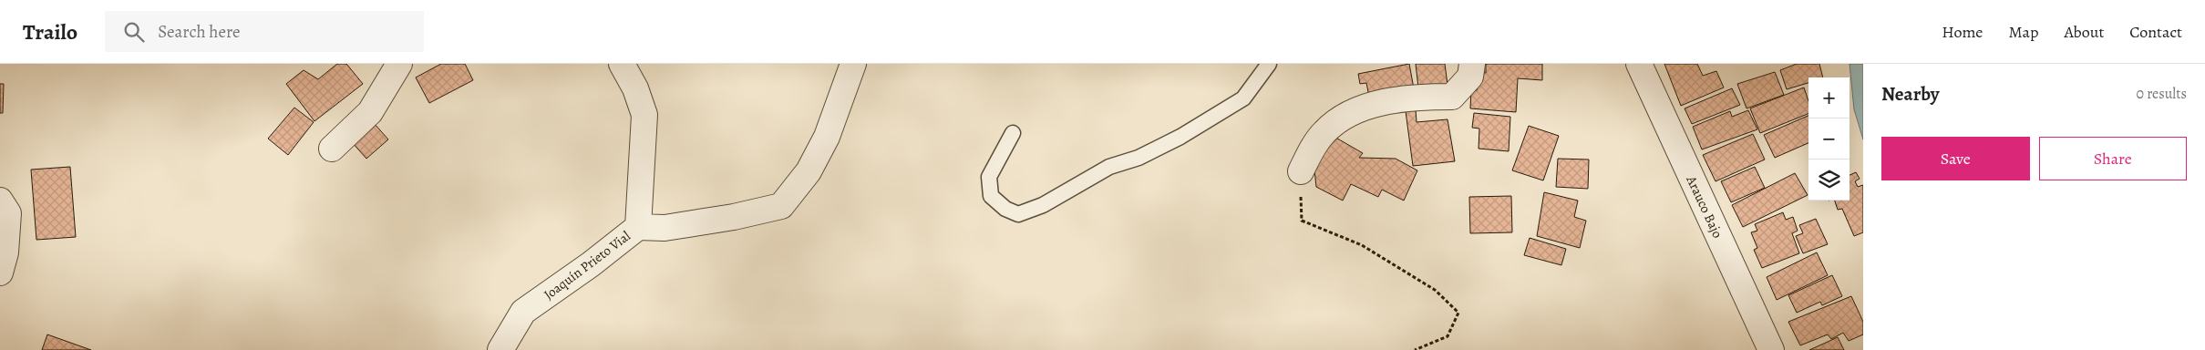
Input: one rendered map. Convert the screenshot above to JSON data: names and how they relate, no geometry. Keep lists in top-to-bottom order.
{
  "streets": {
    "street": ["Arauco Bajo", "Joaquín Prieto Vial"]
  },
  "page": {
    "header": "Trailo",
    "search": "Search here",
    "nav": [
      "Home",
      "Map",
      "About",
      "Contact"
    ],
    "heading": ["Nearby", "0 results"],
    "map_buttons": ["+", "−"],
    "buttons": ["Save", "Share"]
  }
}
